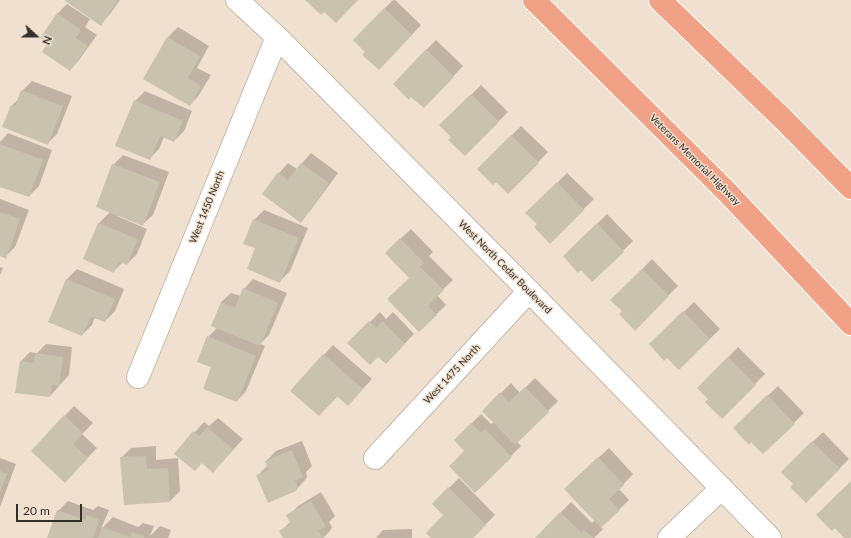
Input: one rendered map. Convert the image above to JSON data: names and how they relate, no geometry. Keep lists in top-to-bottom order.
{
  "streets": {
    "highway": ["Veterans Memorial Highway"],
    "street": ["West 1450 North", "West North Cedar Boulevard", "West 1475 North"]
  },
  "crossings": [
    ["West 1450 North", "West North Cedar Boulevard"],
    ["West North Cedar Boulevard", "West 1475 North"]
  ],
  "scale_bar": "20 m",
  "north": "right"
}
